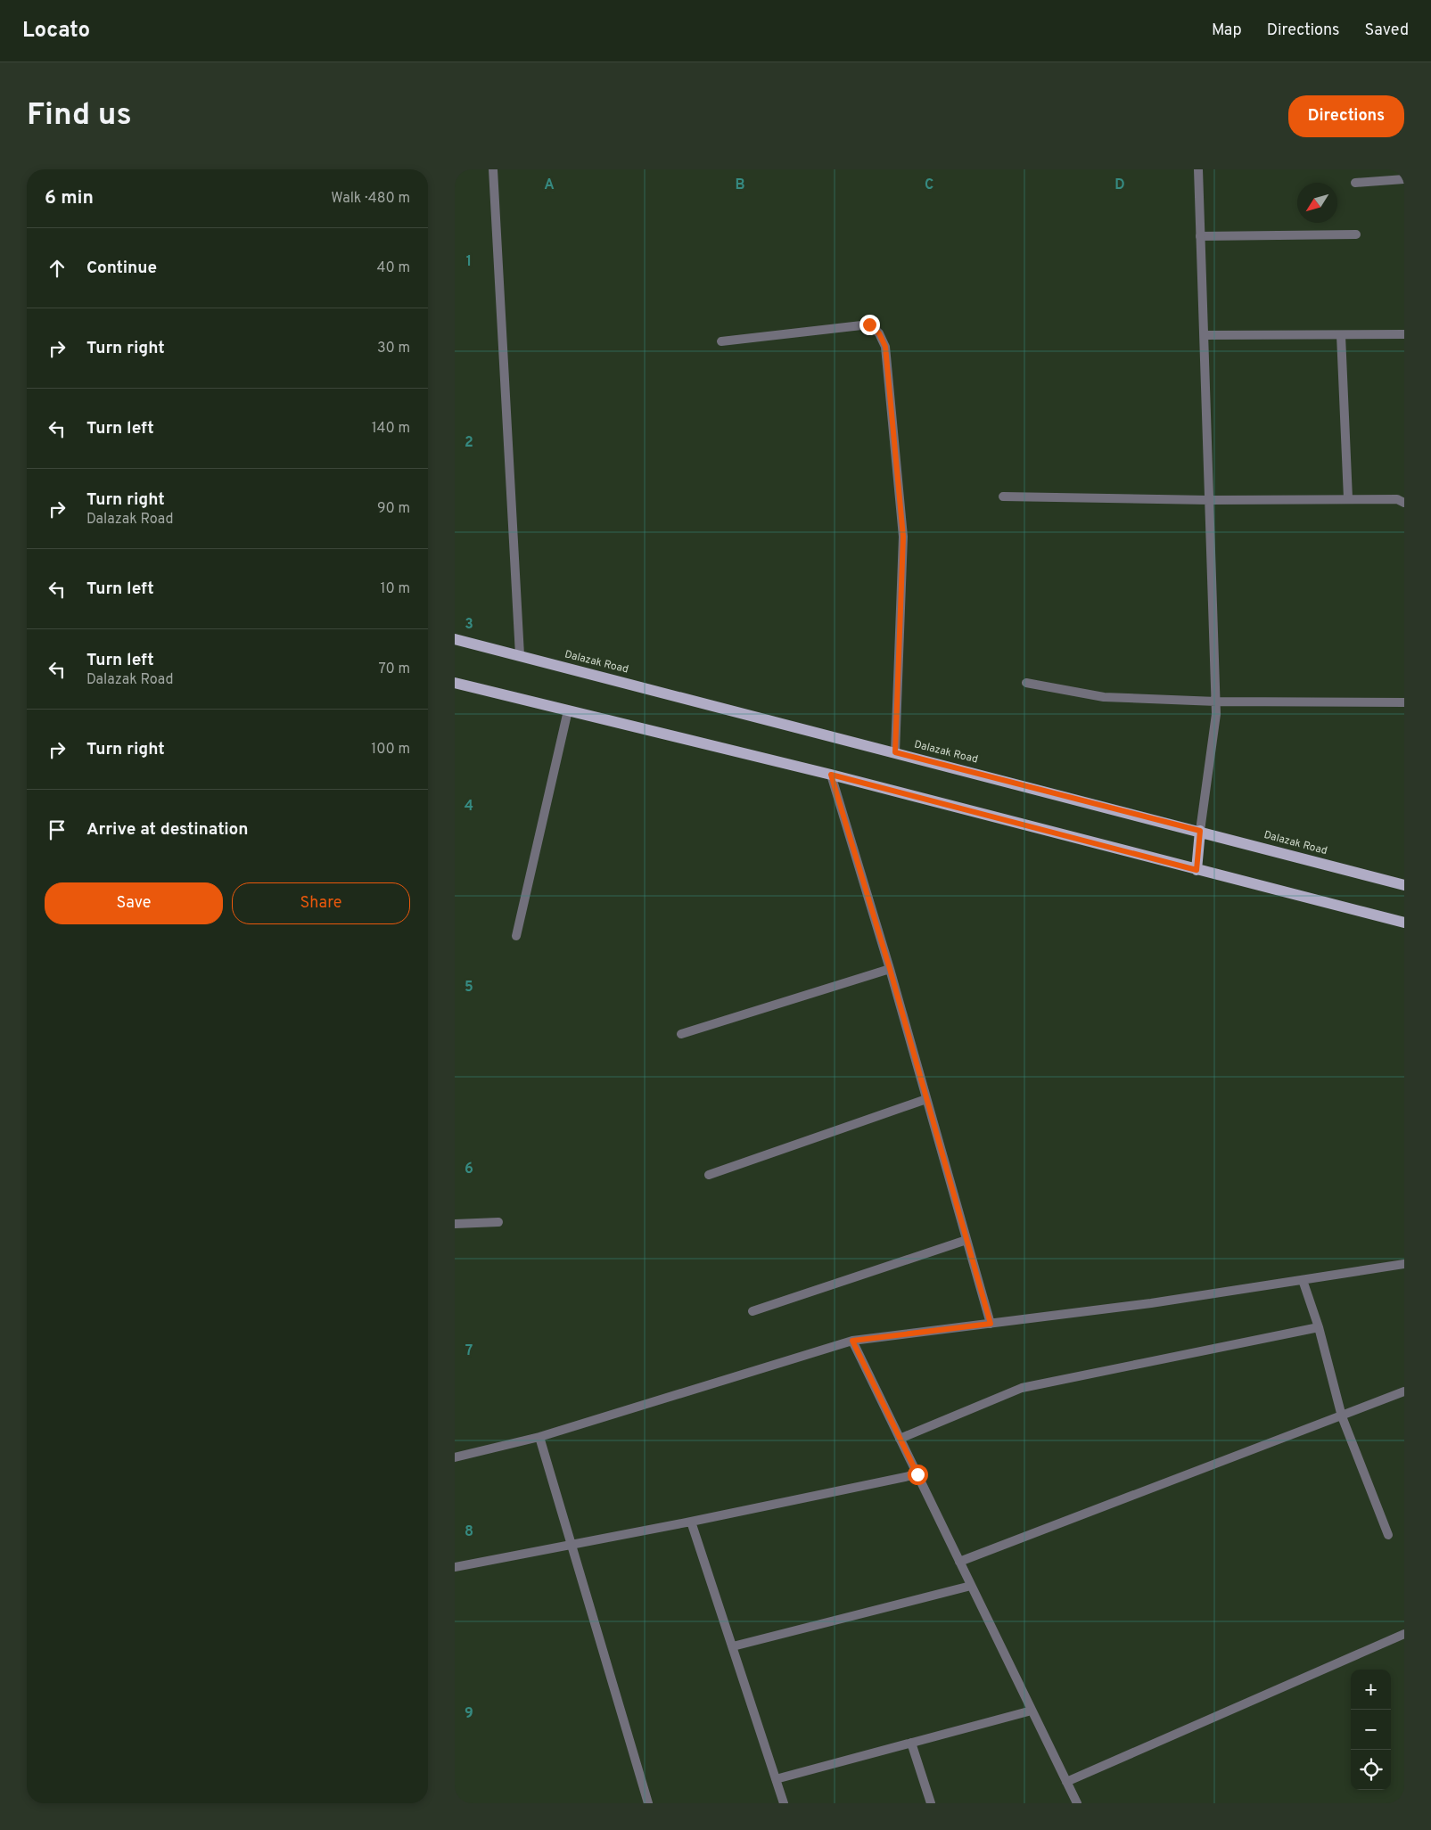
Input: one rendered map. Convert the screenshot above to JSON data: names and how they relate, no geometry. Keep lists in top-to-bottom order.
{
  "streets": {
    "main road": ["Dalazak Road"]
  },
  "north": "bottom left",
  "page": {
    "header": "Locato",
    "nav": ["Map", "Directions", "Saved"],
    "buttons": [
      "Directions",
      ["Save", "Share"]
    ],
    "title": "Find us",
    "heading": ["6 min", "Walk · 480 m"],
    "list": [
      ["Continue", "40 m"],
      ["Turn right", "30 m"],
      ["Turn left", "140 m"],
      ["Turn right", "Dalazak Road", "90 m"],
      ["Turn left", "10 m"],
      ["Turn left", "Dalazak Road", "70 m"],
      ["Turn right", "100 m"],
      "Arrive at destination"
    ],
    "map_buttons": ["+", "−"]
  },
  "grid": {
    "columns": [
      "A",
      "B",
      "C",
      "D"
    ],
    "rows": [
      "1",
      "2",
      "3",
      "4",
      "5",
      "6",
      "7",
      "8",
      "9"
    ]
  }
}
